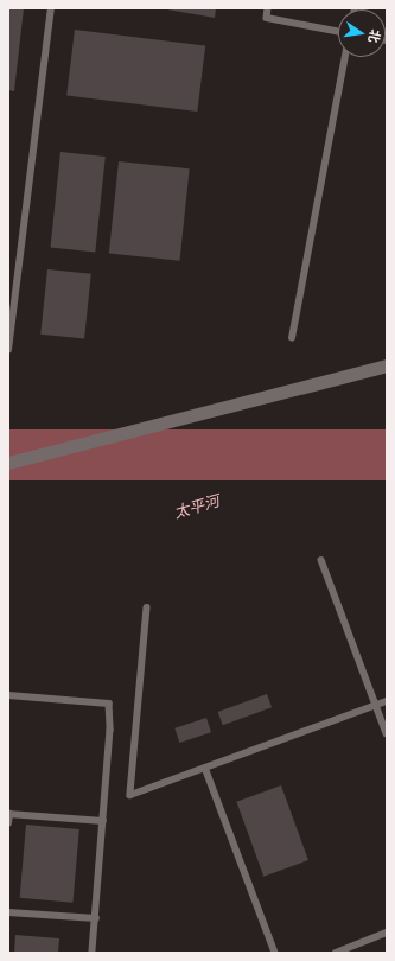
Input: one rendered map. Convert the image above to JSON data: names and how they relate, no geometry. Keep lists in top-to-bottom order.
{
  "water": ["太平河"],
  "north": "right"
}
